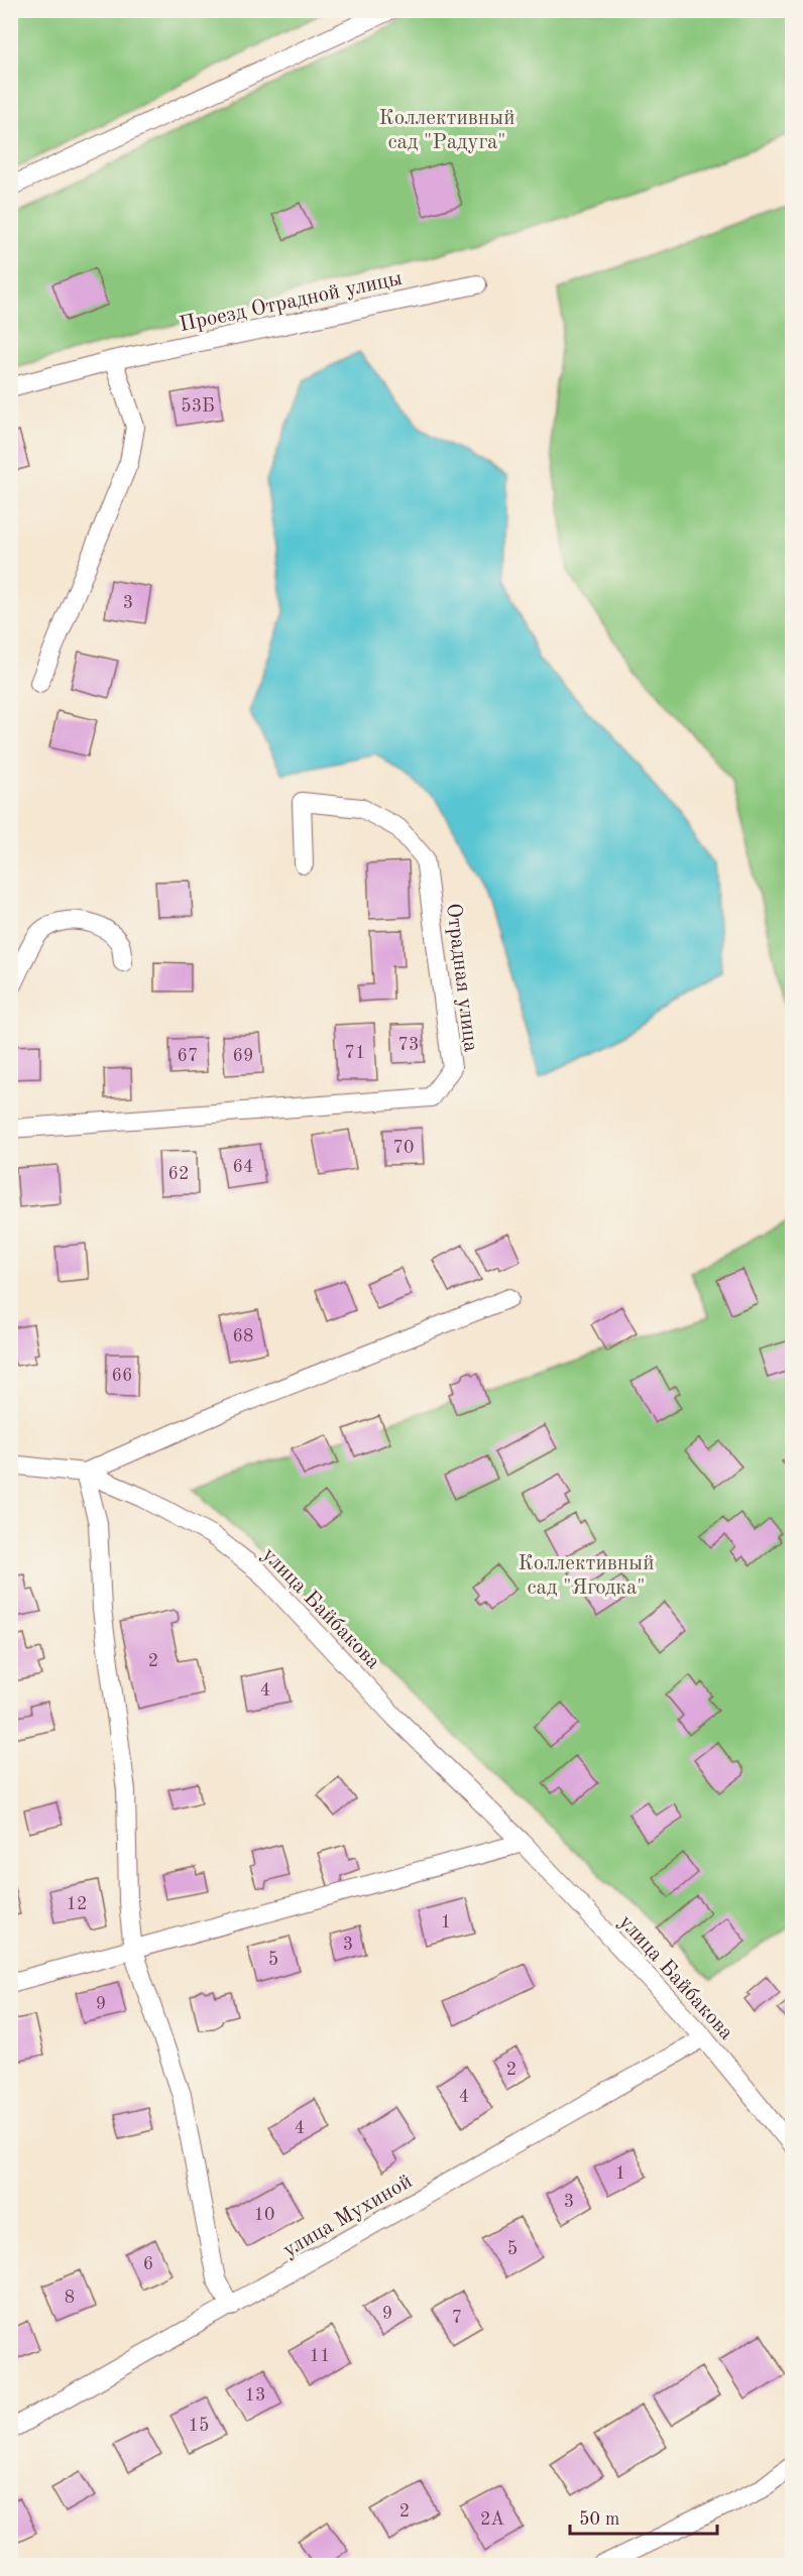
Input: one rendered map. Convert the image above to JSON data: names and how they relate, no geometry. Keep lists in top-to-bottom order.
{
  "streets": {
    "street": [
      "Проезд Отрадной улицы",
      "Отрадная улица",
      "улица Байбакова",
      "улица Мухиной"
    ]
  },
  "crossings": [
    ["улица Байбакова", "улица Мухиной"]
  ],
  "parks": ["Коллективный сад \"Радуга\"", "Коллективный сад \"Ягодка\""],
  "house_numbers": [
    "53Б",
    "3",
    "73",
    "71",
    "67",
    "69",
    "70",
    "64",
    "62",
    "68",
    "66",
    "2",
    "4",
    "12",
    "1",
    "3",
    "5",
    "9",
    "2",
    "4",
    "4",
    "1",
    "3",
    "10",
    "5",
    "6",
    "8",
    "9",
    "7",
    "11",
    "13",
    "15",
    "2",
    "2А"
  ],
  "scale_bar": "50 m"
}
